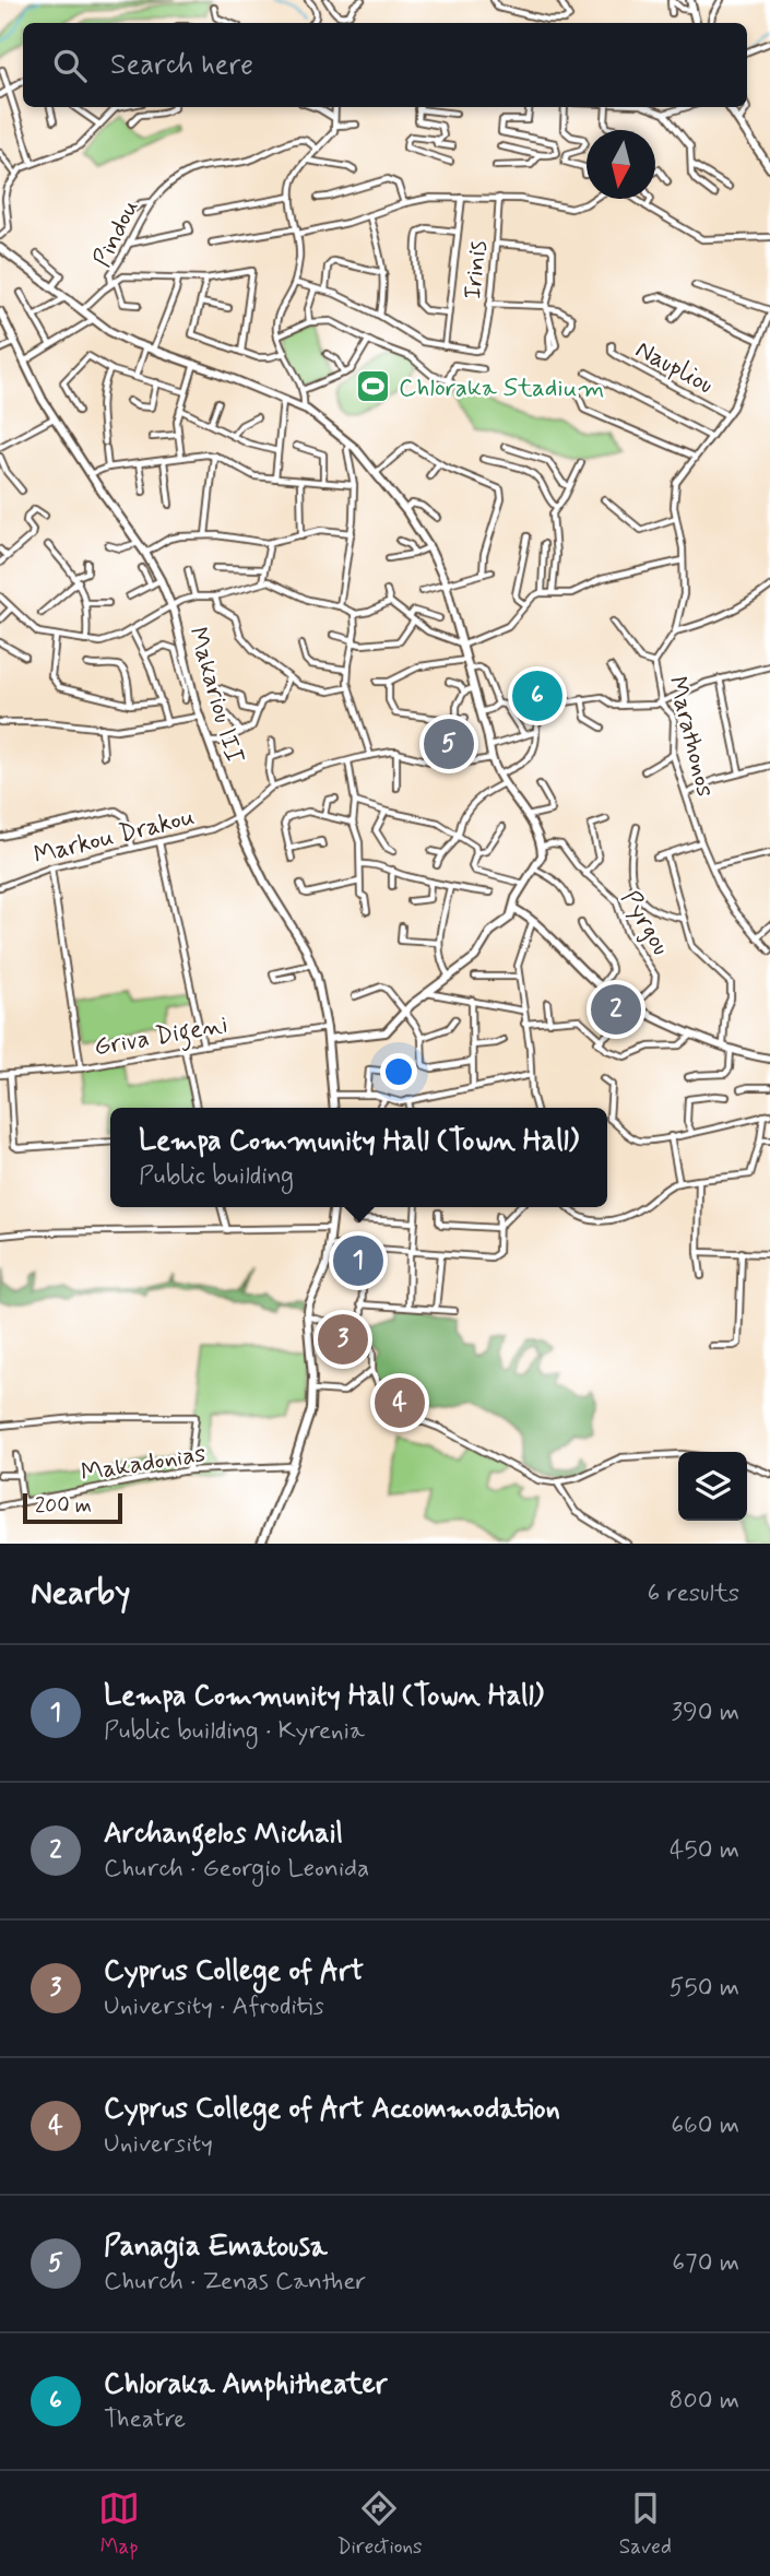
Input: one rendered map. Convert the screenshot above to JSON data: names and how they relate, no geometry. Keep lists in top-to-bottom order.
{
  "streets": {
    "main road": ["Makariou III"],
    "street": [
      "Pindou",
      "Irinis",
      "Naupliou",
      "Marathonos",
      "Markou Drakou",
      "Pyrgou",
      "Griva Digeni",
      "Makadonias"
    ]
  },
  "crossings": [
    ["Naupliou", "Marathonos"],
    ["Makariou III", "Markou Drakou"],
    ["Makariou III", "Griva Digeni"]
  ],
  "places": {
    "sports": ["Chloraka Stadium"]
  },
  "scale_bar": "200 m",
  "north": "bottom",
  "page": {
    "search": "Search here",
    "pins": [
      "6",
      "5",
      "2",
      "1",
      "3",
      "4"
    ],
    "popup": ["Lempa Community Hall (Town Hall)", "Public building"],
    "scale": "200 m",
    "heading": ["Nearby", "6 results"],
    "list": [
      {
        "mark": "1",
        "name": "Lempa Community Hall (Town Hall)",
        "note": "Public building · Kyrenia",
        "value": "390 m"
      },
      {
        "mark": "2",
        "name": "Archangelos Michail",
        "note": "Church · Georgio Leonida",
        "value": "450 m"
      },
      {
        "mark": "3",
        "name": "Cyprus College of Art",
        "note": "University · Afroditis",
        "value": "550 m"
      },
      {
        "mark": "4",
        "name": "Cyprus College of Art Accommodation",
        "note": "University",
        "value": "660 m"
      },
      {
        "mark": "5",
        "name": "Panagia Ematousa",
        "note": "Church · Zenas Canther",
        "value": "670 m"
      },
      {
        "mark": "6",
        "name": "Chloraka Amphitheater",
        "note": "Theatre",
        "value": "800 m"
      }
    ],
    "nav": ["Map", "Directions", "Saved"]
  }
}
